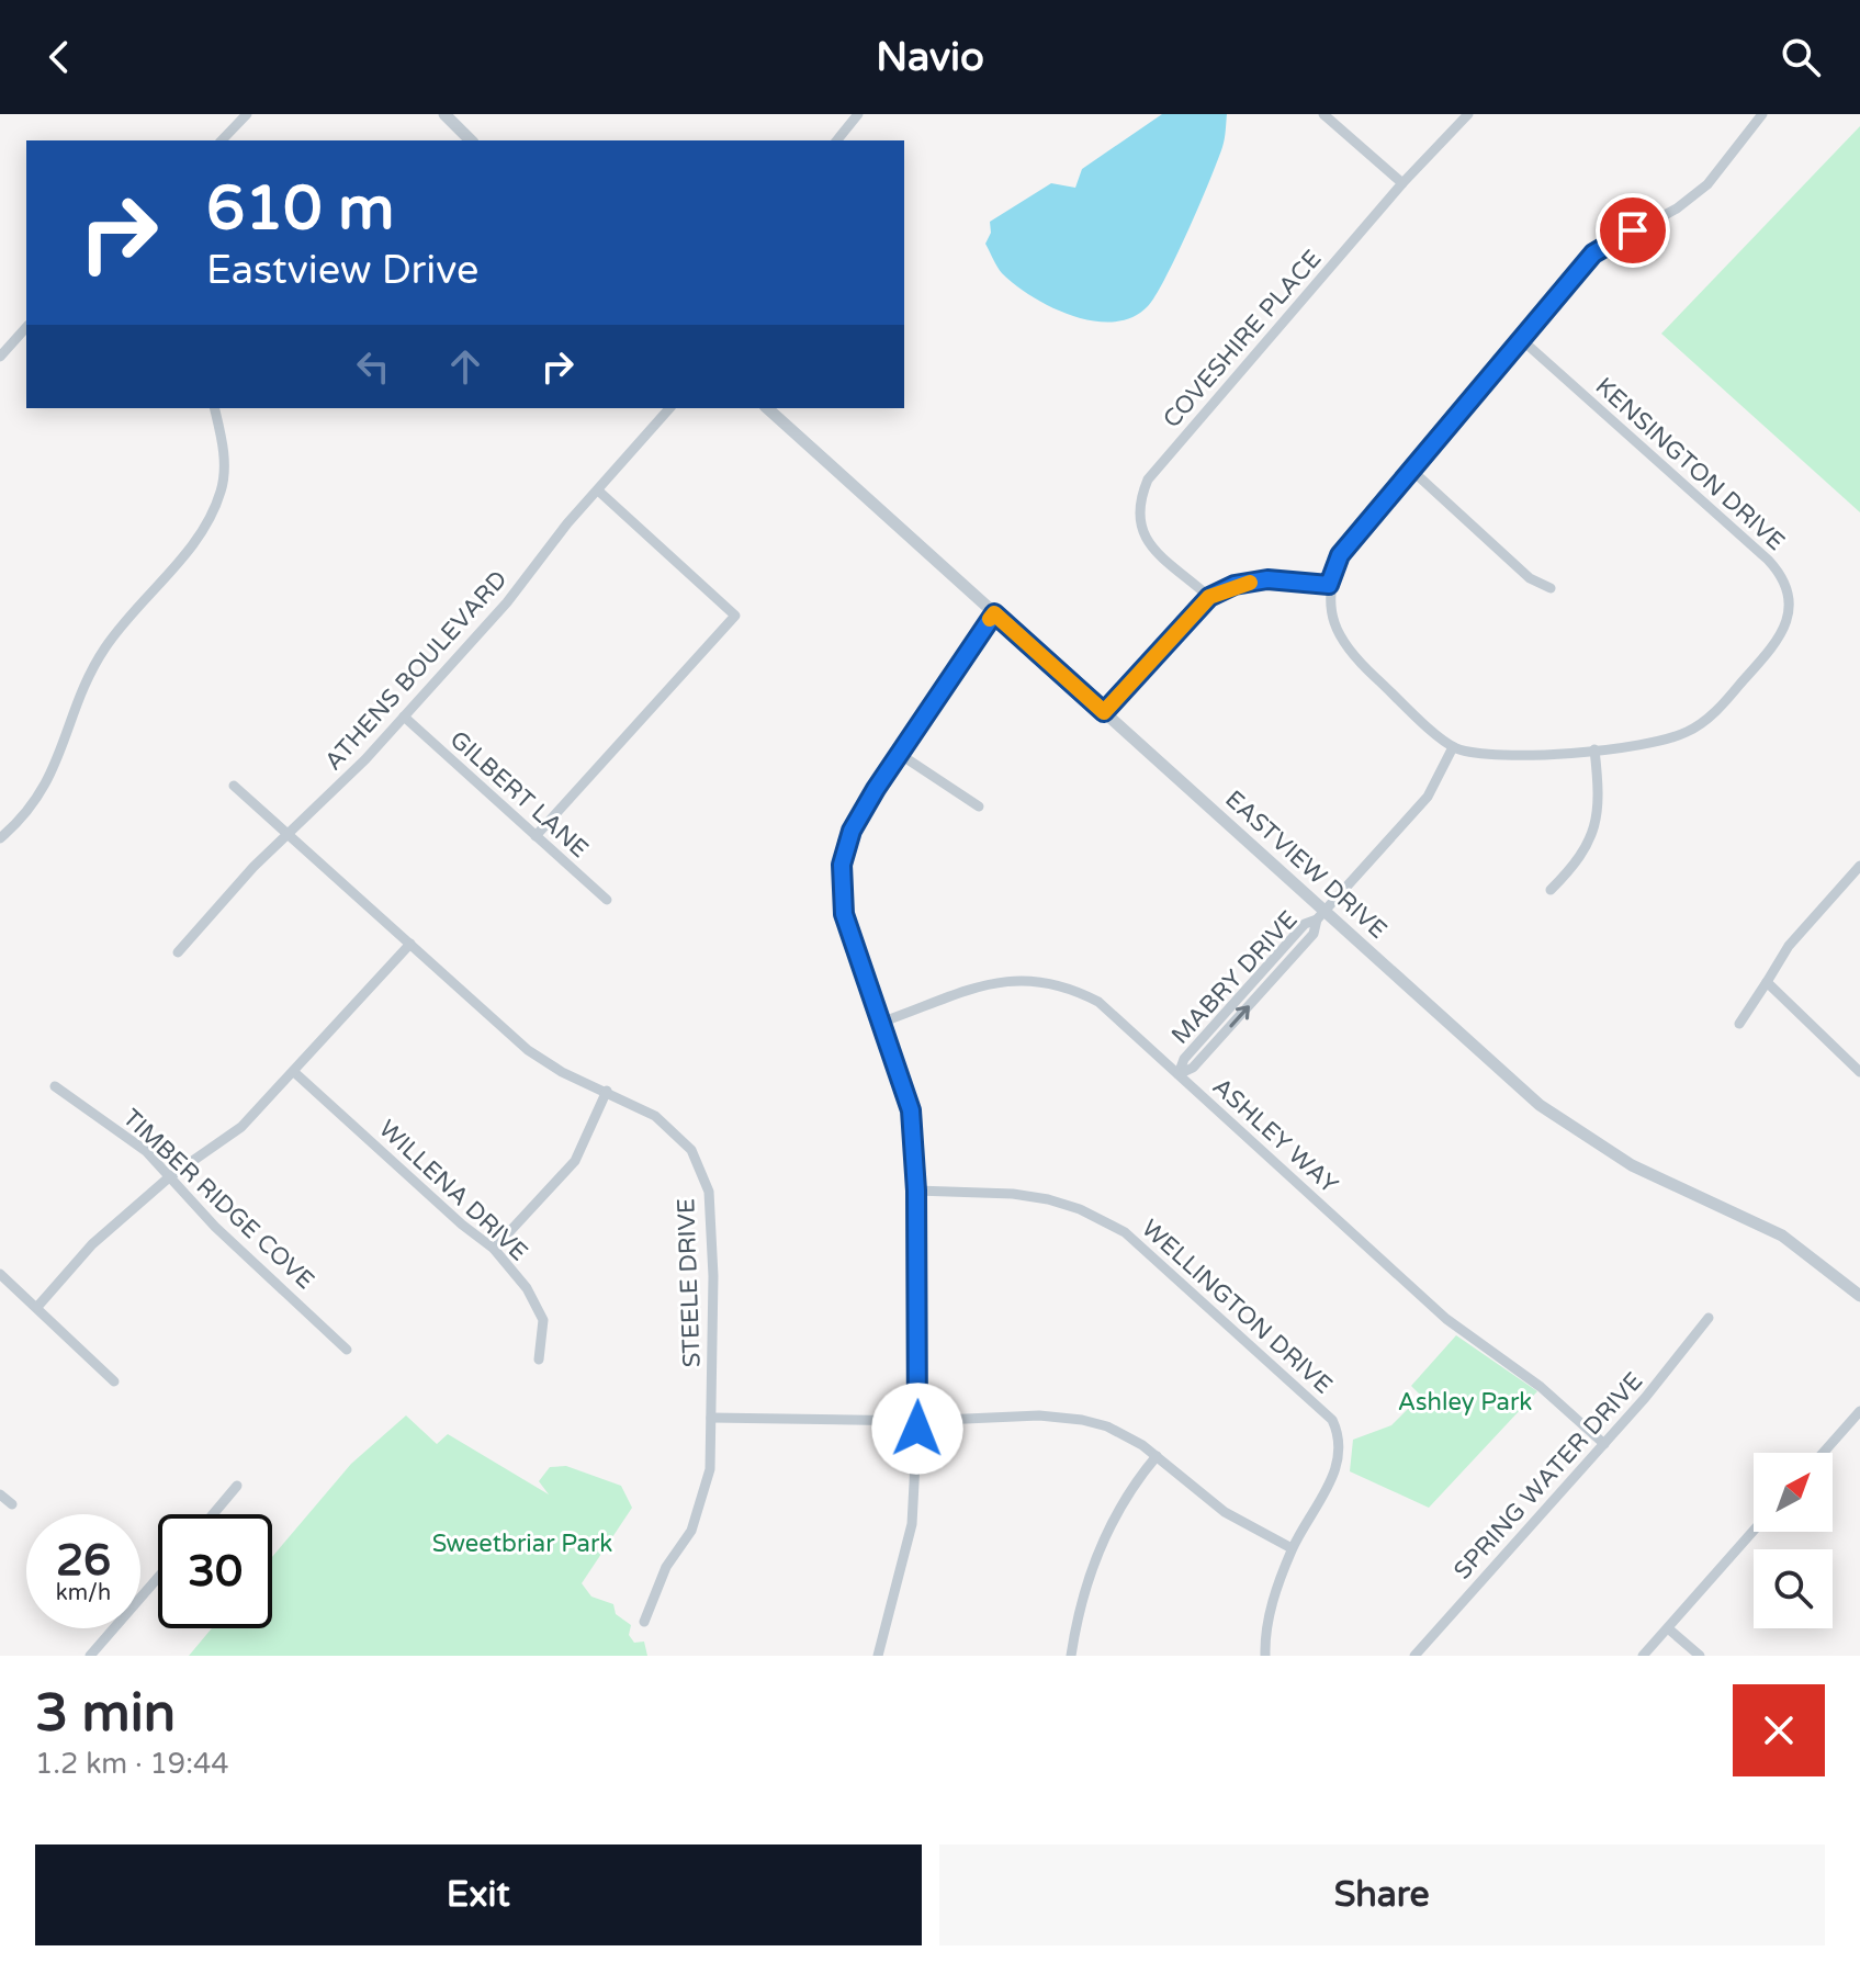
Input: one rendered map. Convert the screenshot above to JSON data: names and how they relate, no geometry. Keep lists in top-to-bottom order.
{
  "streets": {
    "street": [
      "COVESHIRE PLACE",
      "KENSINGTON DRIVE",
      "ATHENS BOULEVARD",
      "GILBERT LANE",
      "EASTVIEW DRIVE",
      "MABRY DRIVE",
      "ASHLEY WAY",
      "WILLENA DRIVE",
      "TIMBER RIDGE COVE",
      "STEELE DRIVE",
      "WELLINGTON DRIVE",
      "SPRING WATER DRIVE"
    ]
  },
  "crossings": [
    ["KENSINGTON DRIVE", "MABRY DRIVE"],
    ["ATHENS BOULEVARD", "GILBERT LANE"],
    ["ATHENS BOULEVARD", "STEELE DRIVE"],
    ["EASTVIEW DRIVE", "MABRY DRIVE"],
    ["MABRY DRIVE", "ASHLEY WAY"],
    ["ASHLEY WAY", "SPRING WATER DRIVE"]
  ],
  "parks": ["Ashley Park", "Sweetbriar Park"],
  "north": "top right",
  "page": {
    "header": "Navio",
    "turn": ["610 m", "Eastview Drive"],
    "speed": "26 km/h",
    "limit": "30",
    "heading": ["3 min", "1.2 km · 19:44"],
    "buttons": ["Exit", "Share"]
  }
}
